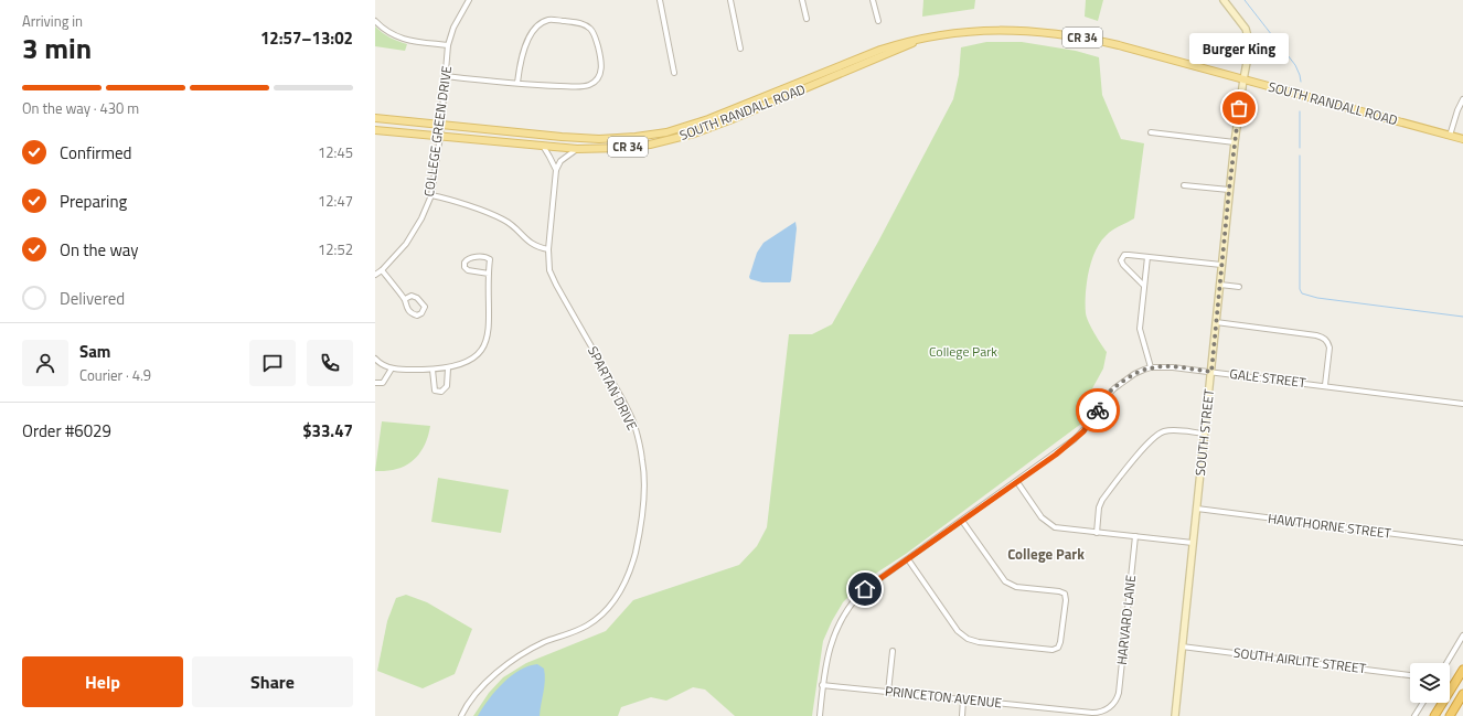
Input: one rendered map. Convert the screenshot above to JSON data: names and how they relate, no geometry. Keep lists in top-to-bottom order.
{
  "streets": {
    "main road": ["CR 34", "SOUTH RANDALL ROAD"],
    "street": [
      "COLLEGE GREEN DRIVE",
      "GALE STREET",
      "SPARTAN DRIVE",
      "SOUTH STREET",
      "HAWTHORNE STREET",
      "HARVARD LANE",
      "SOUTH AIRLITE STREET",
      "PRINCETON AVENUE"
    ]
  },
  "crossings": [
    ["SOUTH RANDALL ROAD", "COLLEGE GREEN DRIVE"],
    ["SOUTH RANDALL ROAD", "SOUTH STREET"],
    ["GALE STREET", "SOUTH STREET"],
    ["GALE STREET", "PRINCETON AVENUE"],
    ["SOUTH STREET", "HAWTHORNE STREET"],
    ["SOUTH STREET", "SOUTH AIRLITE STREET"],
    ["HARVARD LANE", "PRINCETON AVENUE"]
  ],
  "districts": ["College Park"],
  "parks": ["College Park"],
  "places": ["Burger King"],
  "page": {
    "heading": ["3 min", "Arriving in", "12:57–13:02"],
    "panel": [
      "Sam",
      "Courier · 4.9",
      "Order #6029",
      "$33.47"
    ],
    "bubble": "Burger King",
    "bar": "On the way · 430 m",
    "list": [
      ["Confirmed", "12:45"],
      ["Preparing", "12:47"],
      ["On the way", "12:52"],
      "Delivered"
    ],
    "buttons": ["Help", "Share"]
  }
}
